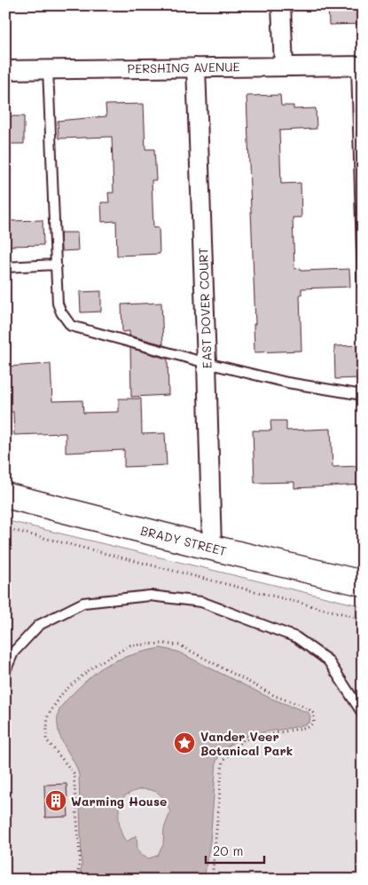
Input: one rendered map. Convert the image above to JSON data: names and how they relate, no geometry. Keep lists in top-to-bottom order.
{
  "streets": {
    "highway": ["BRADY STREET"],
    "street": ["PERSHING AVENUE", "EAST DOVER COURT"]
  },
  "crossings": [
    ["PERSHING AVENUE", "EAST DOVER COURT"],
    ["EAST DOVER COURT", "BRADY STREET"]
  ],
  "places": {
    "place": ["Vander Veer Botanical Park"],
    "building": ["Warming House"]
  },
  "scale_bar": "20 m"
}
